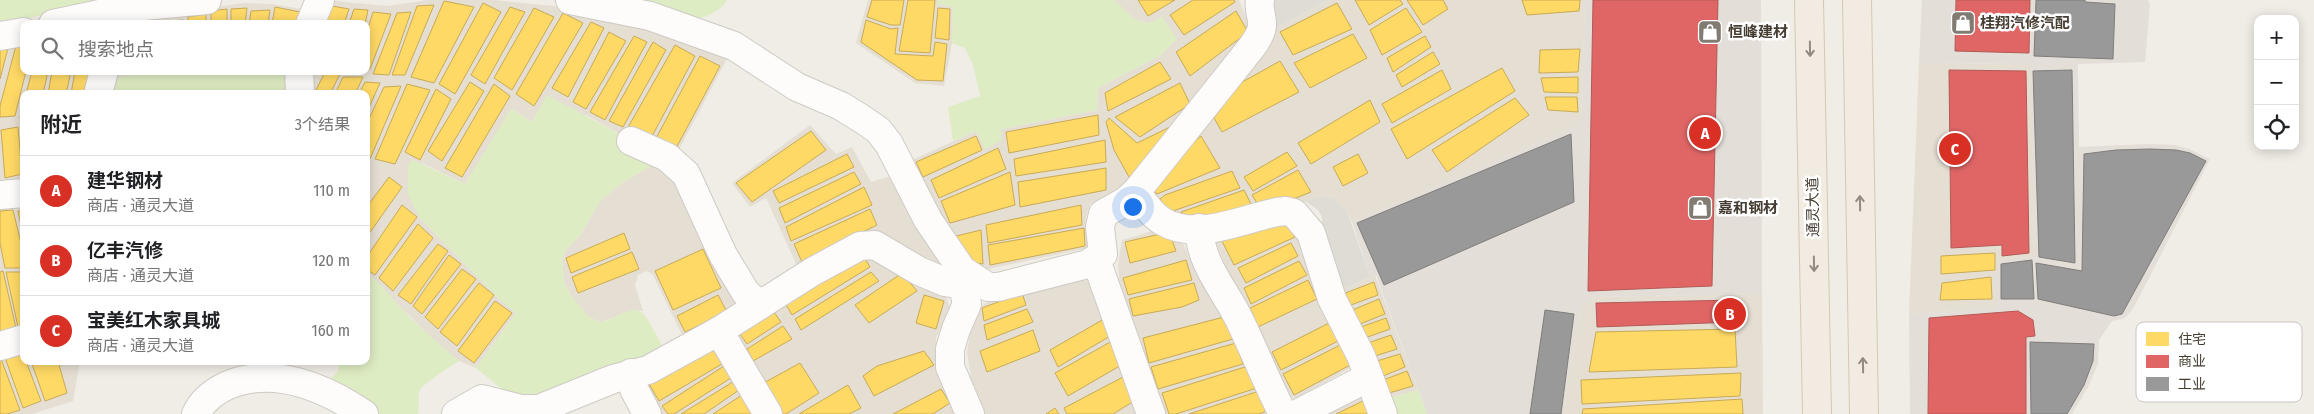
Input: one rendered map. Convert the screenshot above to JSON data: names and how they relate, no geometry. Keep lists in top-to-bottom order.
{
  "streets": {
    "main road": ["通灵大道"]
  },
  "places": {
    "shop": ["桂翔汽修汽配", "恒峰建材", "嘉和钢材"]
  },
  "legend": ["住宅", "商业", "工业"],
  "page": {
    "map_buttons": ["+", "−"],
    "search": "搜索地点",
    "heading": ["附近", "3个结果"],
    "pins": ["A", "C", "B"],
    "list": [
      {
        "mark": "A",
        "name": "建华钢材",
        "note": "商店 · 通灵大道",
        "value": "110 m"
      },
      {
        "mark": "B",
        "name": "亿丰汽修",
        "note": "商店 · 通灵大道",
        "value": "120 m"
      },
      {
        "mark": "C",
        "name": "宝美红木家具城",
        "note": "商店 · 通灵大道",
        "value": "160 m"
      }
    ]
  }
}
